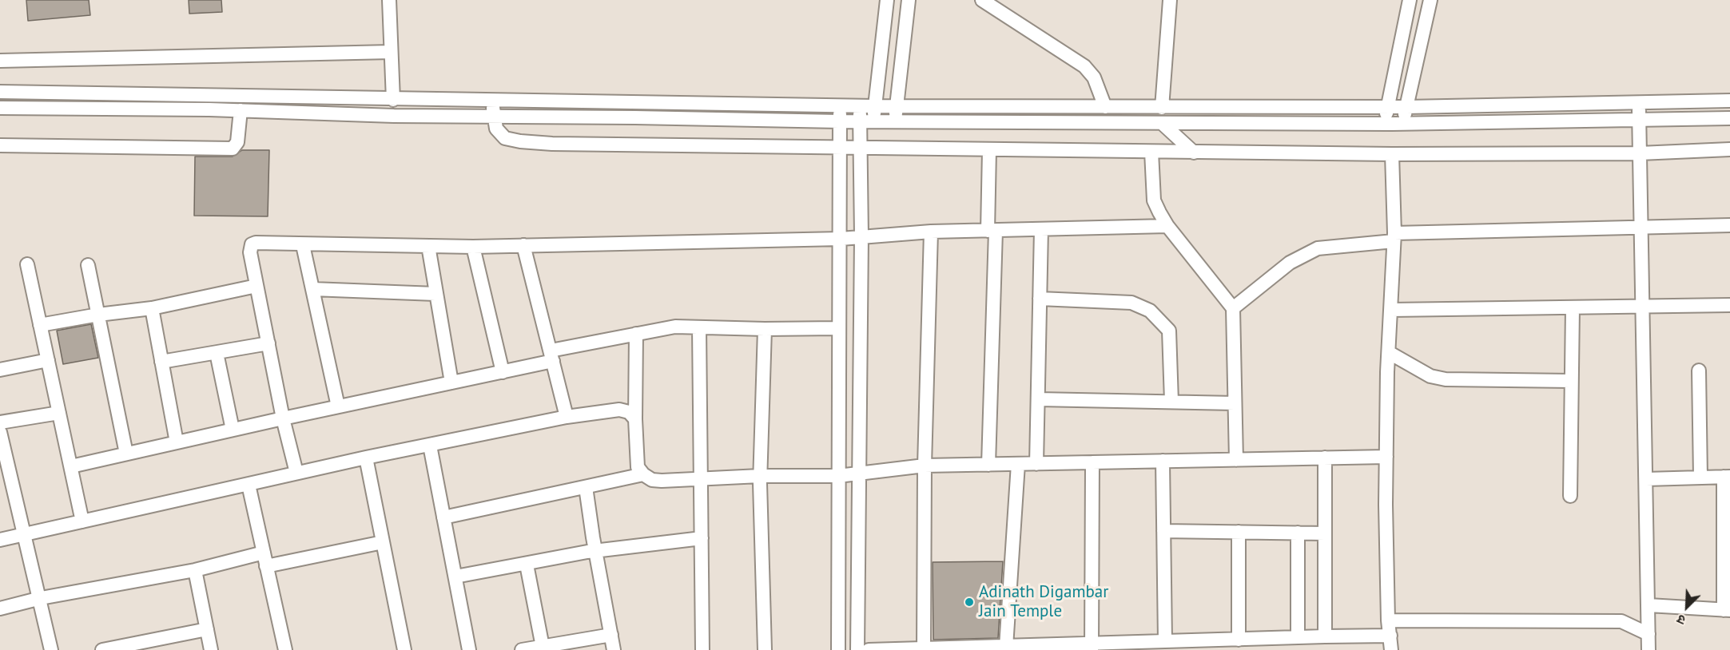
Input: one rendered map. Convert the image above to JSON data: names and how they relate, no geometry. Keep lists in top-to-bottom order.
{
  "places": ["Adinath Digambar Jain Temple"],
  "north": "bottom left"
}
